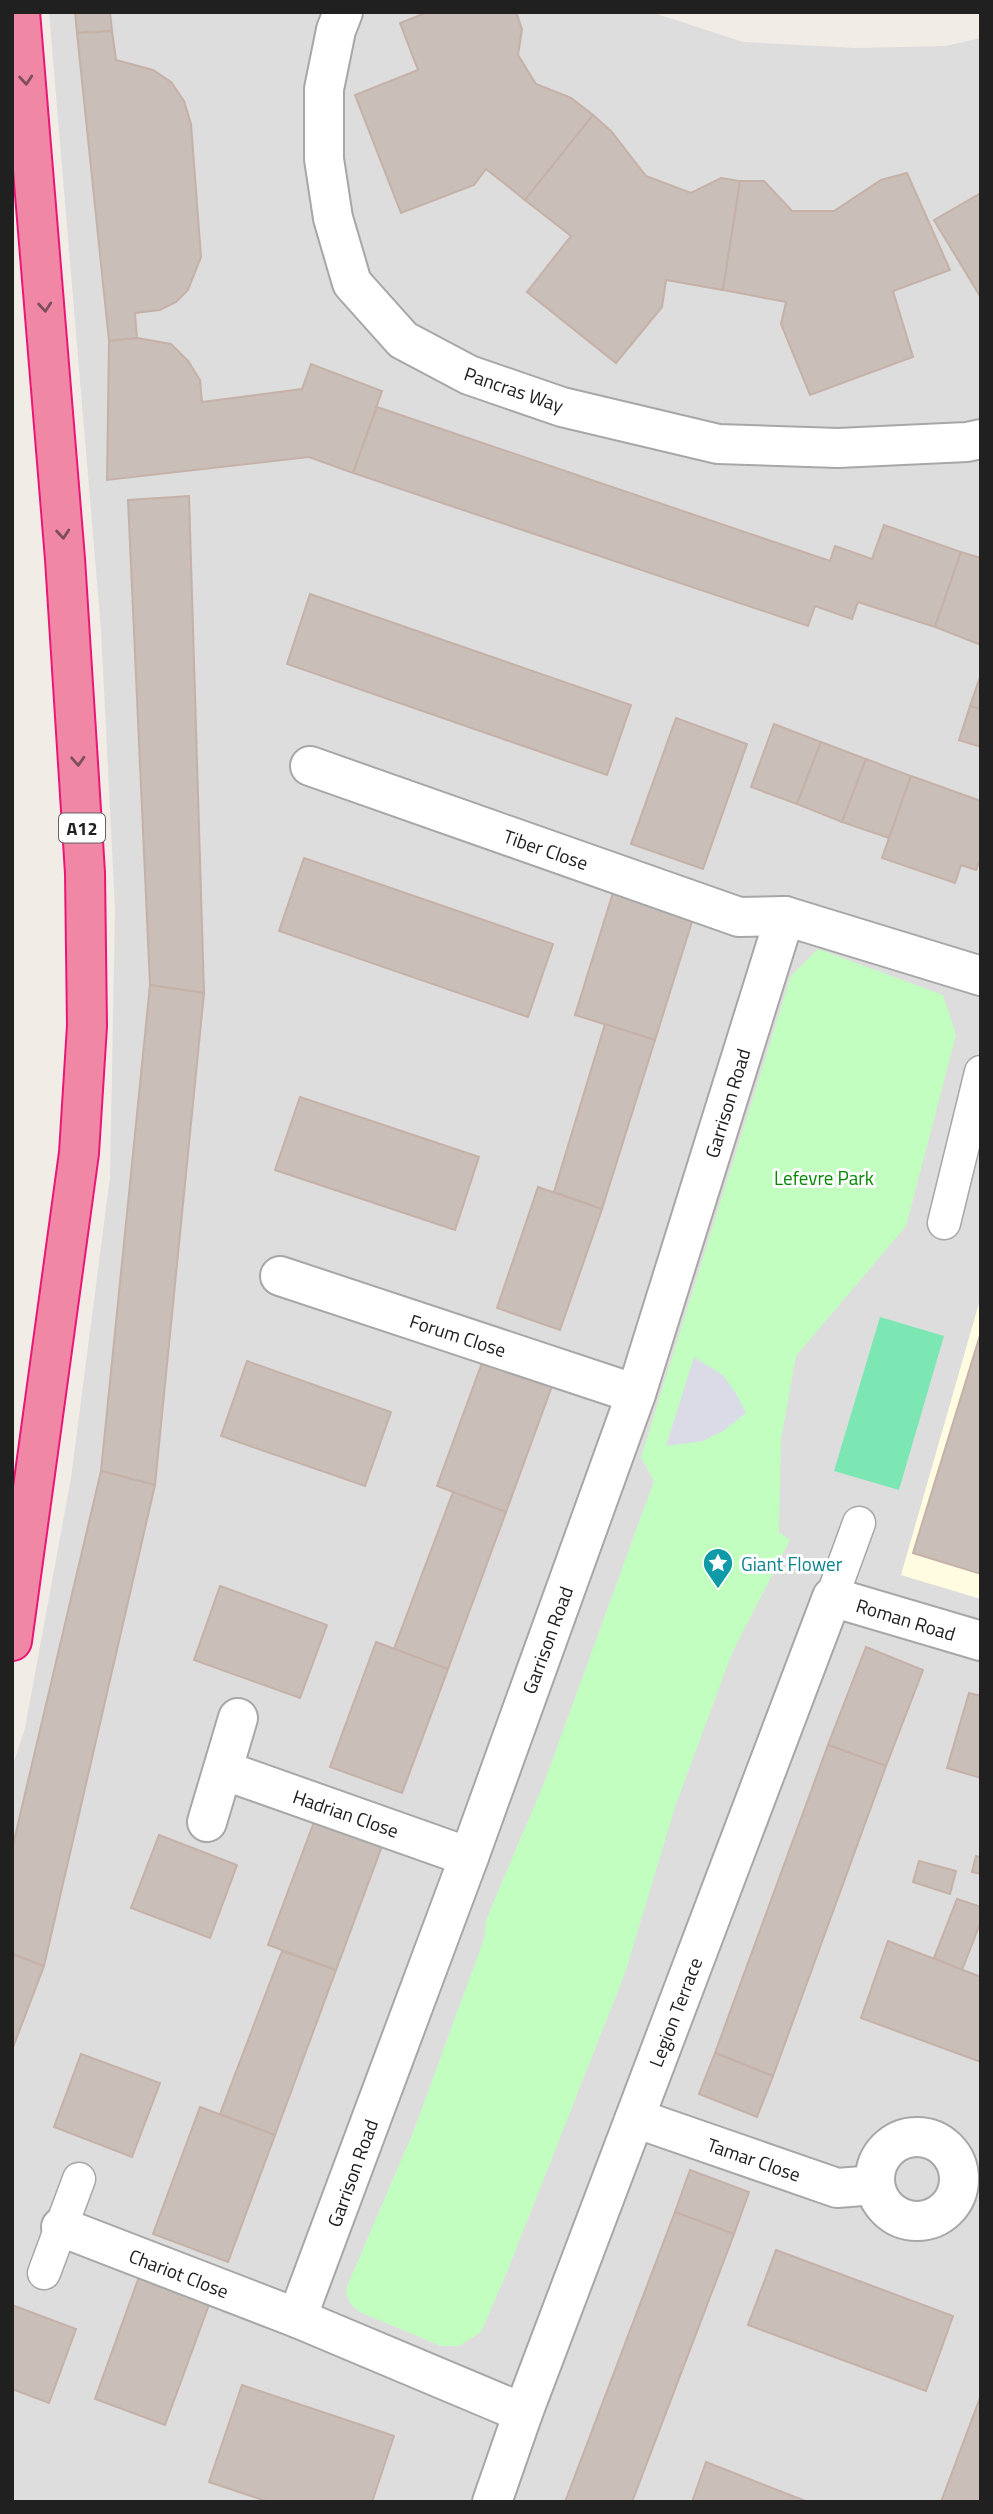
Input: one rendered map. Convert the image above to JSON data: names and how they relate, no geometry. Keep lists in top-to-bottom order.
{
  "streets": {
    "highway": ["A12"],
    "street": [
      "Pancras Way",
      "Tiber Close",
      "Garrison Road",
      "Forum Close",
      "Roman Road",
      "Hadrian Close",
      "Legion Terrace",
      "Tamar Close",
      "Chariot Close"
    ]
  },
  "crossings": [
    ["Tiber Close", "Garrison Road"],
    ["Garrison Road", "Forum Close"],
    ["Garrison Road", "Hadrian Close"],
    ["Garrison Road", "Chariot Close"],
    ["Roman Road", "Legion Terrace"],
    ["Legion Terrace", "Tamar Close"]
  ],
  "parks": ["Lefevre Park"],
  "places": {
    "place": ["Giant Flower"]
  }
}
